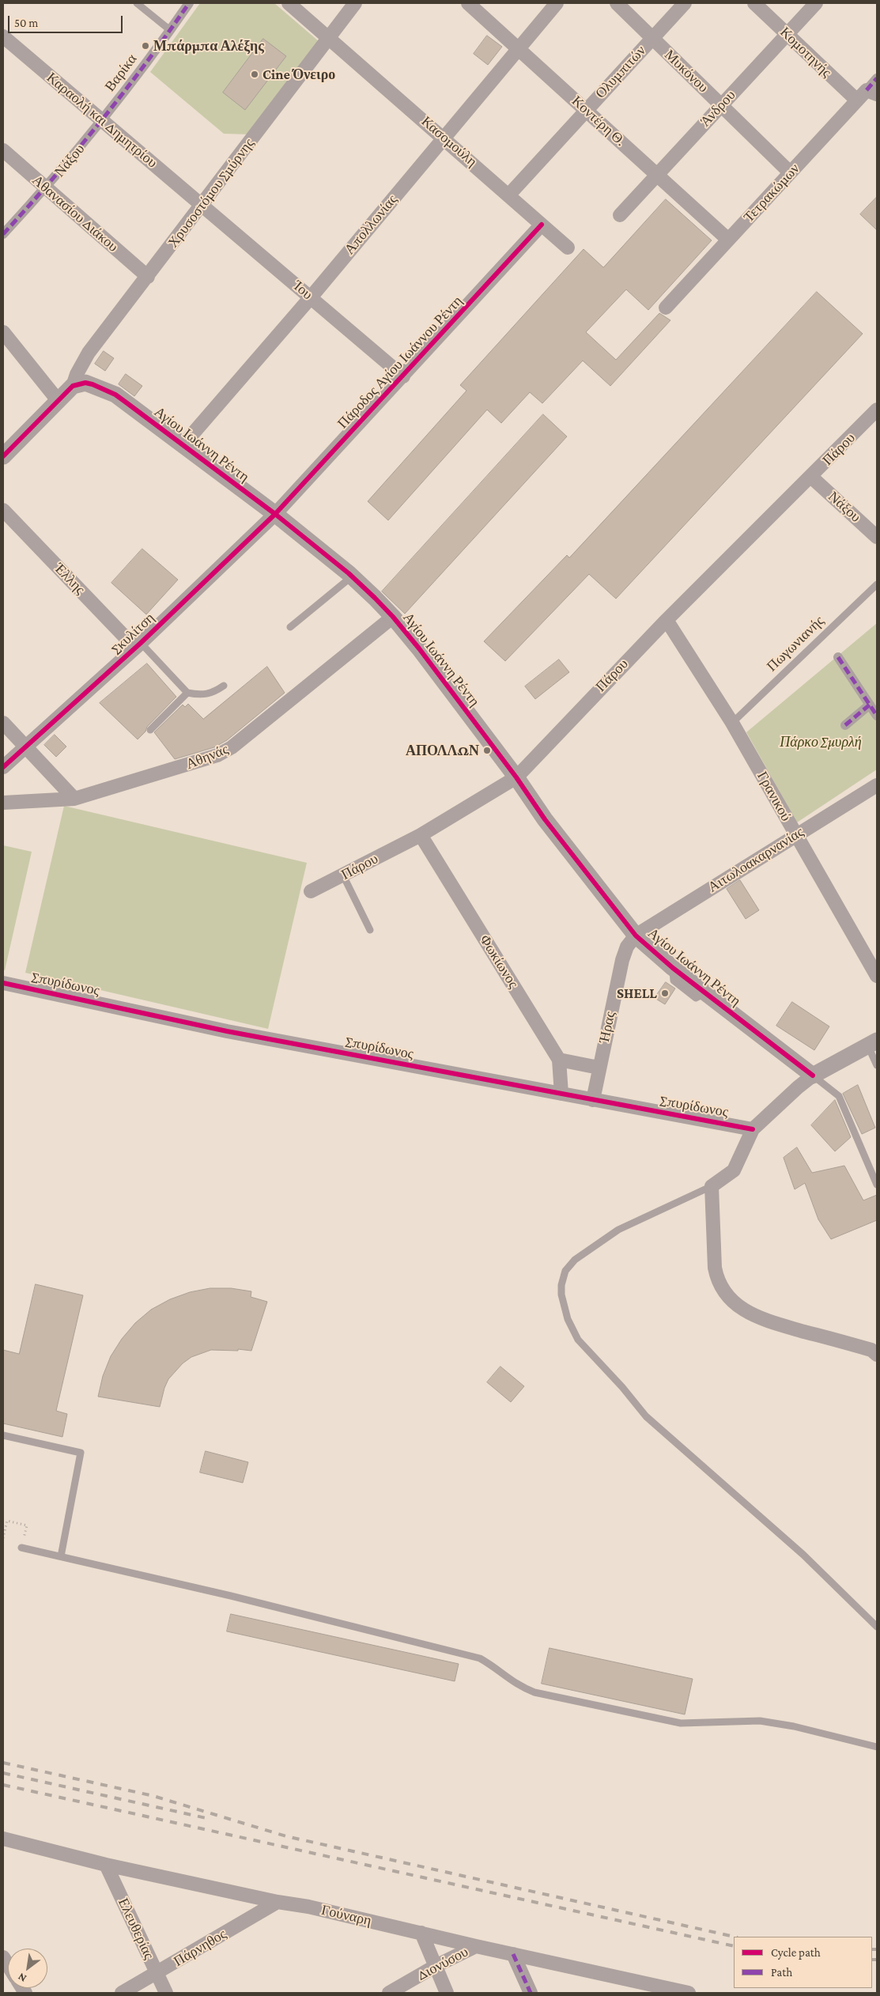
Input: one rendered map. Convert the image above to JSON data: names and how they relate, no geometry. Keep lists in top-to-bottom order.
{
  "streets": {
    "street": [
      "Κομοτηνής",
      "Μυκόνου",
      "Ολυμπιτών",
      "Βαρίκα",
      "Άνδρου",
      "Καραολή και Δημητρίου",
      "Κοντέρη Θ.",
      "Κασομούλη",
      "Νάξου",
      "Χρυσοστόμου Σμύρνης",
      "Τετρακώμων",
      "Αθανασίου Διάκου",
      "Απολλωνίας",
      "Ίου",
      "Πάροδος Αγίου Ιωάννου Ρέντη",
      "Αγίου Ιωάννη Ρέντη",
      "Πάρου",
      "Έλλης",
      "Σκυλίτση",
      "Αθηνάς",
      "Γρανικού",
      "Αιτωλοακαρνανίας",
      "Φωκίωνος",
      "Σπυρίδωνος",
      "Ήρας",
      "Γούναρη",
      "Ελευθερίας",
      "Πάρνηθος",
      "Διονύσου"
    ],
    "lane": ["Πωγωνιανής"]
  },
  "crossings": [
    ["Κομοτηνής", "Άνδρου"],
    ["Κομοτηνής", "Τετρακώμων"],
    ["Μυκόνου", "Ολυμπιτών"],
    ["Μυκόνου", "Άνδρου"],
    ["Μυκόνου", "Τετρακώμων"],
    ["Ολυμπιτών", "Κοντέρη Θ."],
    ["Ολυμπιτών", "Κασομούλη"],
    ["Βαρίκα", "Καραολή και Δημητρίου"],
    ["Βαρίκα", "Νάξου"],
    ["Άνδρου", "Κοντέρη Θ."],
    ["Καραολή και Δημητρίου", "Νάξου"],
    ["Καραολή και Δημητρίου", "Χρυσοστόμου Σμύρνης"],
    ["Καραολή και Δημητρίου", "Ίου"],
    ["Κοντέρη Θ.", "Τετρακώμων"],
    ["Κοντέρη Θ.", "Απολλωνίας"],
    ["Κασομούλη", "Χρυσοστόμου Σμύρνης"],
    ["Κασομούλη", "Απολλωνίας"],
    ["Κασομούλη", "Πάροδος Αγίου Ιωάννου Ρέντη"],
    ["Νάξου", "Αθανασίου Διάκου"],
    ["Νάξου", "Πάρου"],
    ["Χρυσοστόμου Σμύρνης", "Αθανασίου Διάκου"],
    ["Χρυσοστόμου Σμύρνης", "Ίου"],
    ["Χρυσοστόμου Σμύρνης", "Αγίου Ιωάννη Ρέντη"],
    ["Απολλωνίας", "Ίου"],
    ["Απολλωνίας", "Αγίου Ιωάννη Ρέντη"],
    ["Ίου", "Πάροδος Αγίου Ιωάννου Ρέντη"],
    ["Πάροδος Αγίου Ιωάννου Ρέντη", "Αγίου Ιωάννη Ρέντη"],
    ["Πάροδος Αγίου Ιωάννου Ρέντη", "Σκυλίτση"],
    ["Αγίου Ιωάννη Ρέντη", "Πάρου"],
    ["Αγίου Ιωάννη Ρέντη", "Σκυλίτση"],
    ["Αγίου Ιωάννη Ρέντη", "Αθηνάς"],
    ["Αγίου Ιωάννη Ρέντη", "Αιτωλοακαρνανίας"],
    ["Αγίου Ιωάννη Ρέντη", "Ήρας"],
    ["Πάρου", "Γρανικού"],
    ["Πάρου", "Φωκίωνος"],
    ["Έλλης", "Σκυλίτση"],
    ["Πωγωνιανής", "Γρανικού"],
    ["Γρανικού", "Αιτωλοακαρνανίας"],
    ["Αιτωλοακαρνανίας", "Ήρας"],
    ["Φωκίωνος", "Σπυρίδωνος"],
    ["Σπυρίδωνος", "Ήρας"],
    ["Γούναρη", "Ελευθερίας"],
    ["Γούναρη", "Πάρνηθος"],
    ["Γούναρη", "Διονύσου"],
    ["Ελευθερίας", "Πάρνηθος"]
  ],
  "parks": ["Πάρκο Σµυρλή"],
  "places": [
    "Μπάρμπα Αλέξης",
    "Cine Όνειρο",
    "ΑΠΟΛΛΩΝ",
    "SHELL"
  ],
  "legend": ["Cycle path", "Path"],
  "scale_bar": "50 m",
  "north": "bottom left"
}
